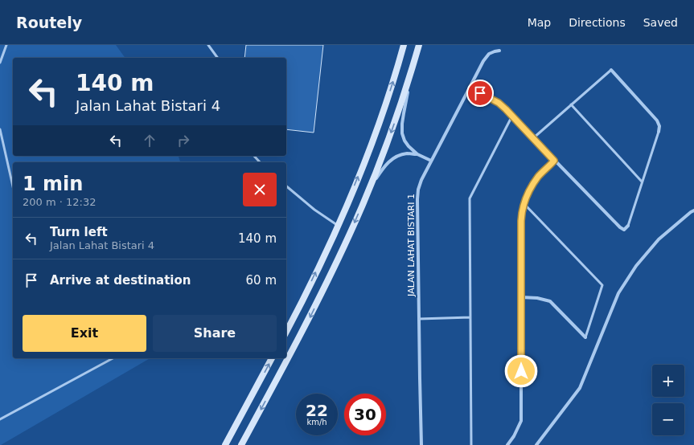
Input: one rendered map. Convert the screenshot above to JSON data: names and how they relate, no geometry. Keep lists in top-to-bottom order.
{
  "streets": {
    "street": ["JALAN LAHAT BISTARI 1"]
  },
  "page": {
    "header": "Routely",
    "nav": ["Map", "Directions", "Saved"],
    "turn": ["140 m", "Jalan Lahat Bistari 4"],
    "heading": ["1 min", "200 m · 12:32"],
    "list": [
      {
        "name": "Turn left",
        "note": "Jalan Lahat Bistari 4",
        "value": "140 m"
      },
      {
        "name": "Arrive at destination",
        "value": "60 m"
      }
    ],
    "buttons": ["Exit", "Share"],
    "map_buttons": ["+", "−"],
    "speed": "22 km/h",
    "limit": "30"
  }
}
